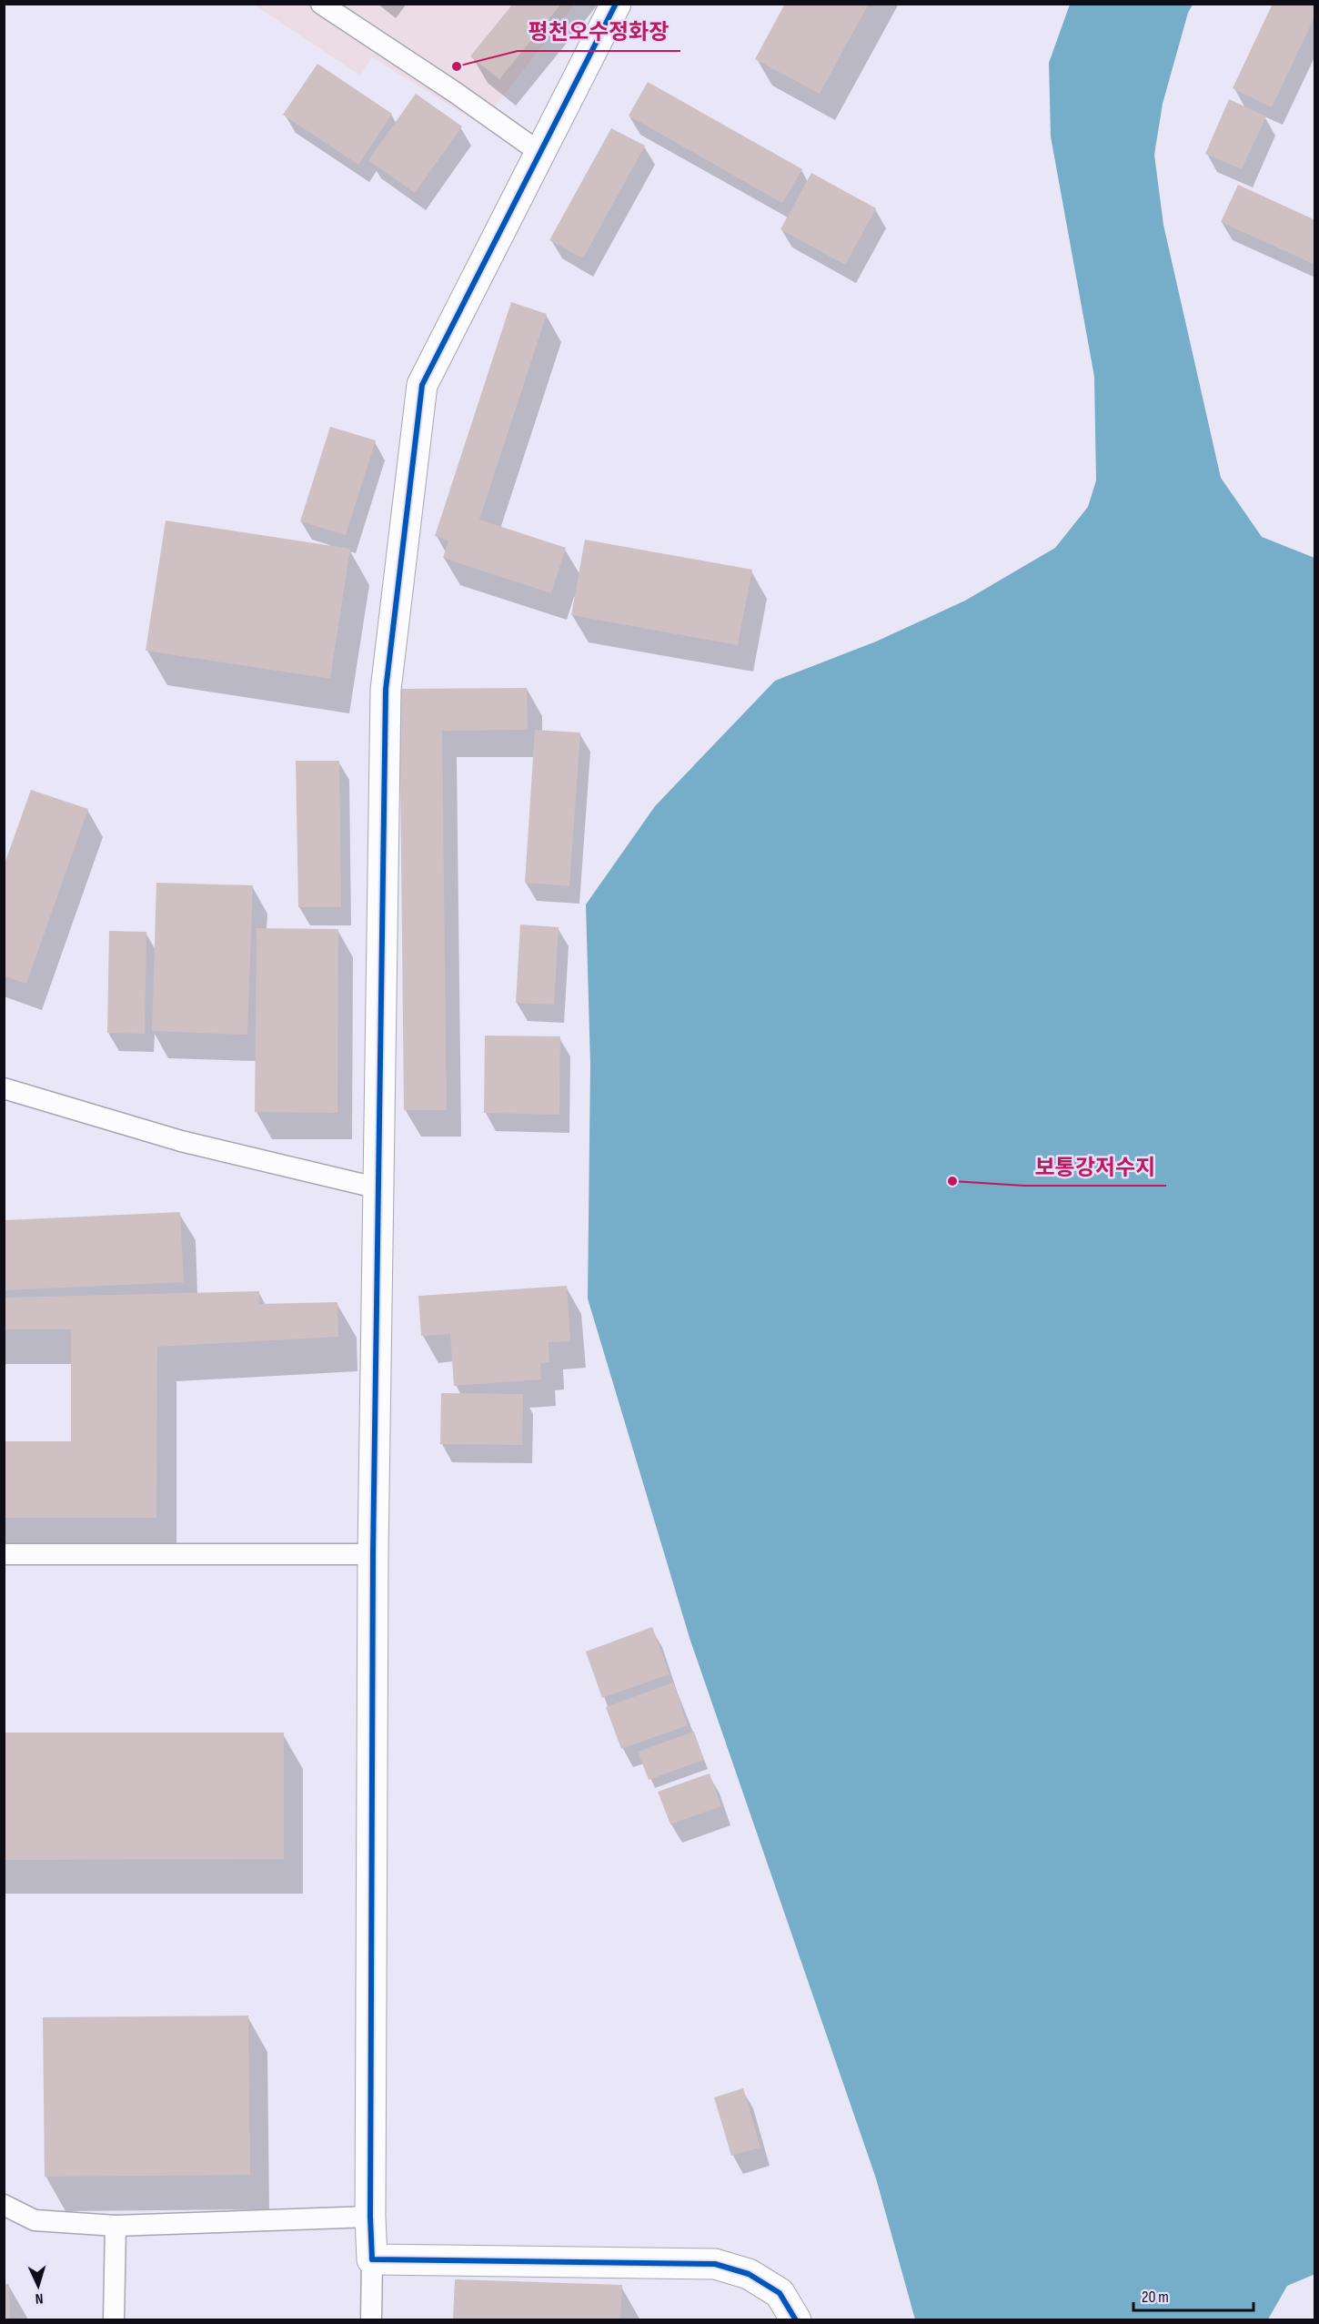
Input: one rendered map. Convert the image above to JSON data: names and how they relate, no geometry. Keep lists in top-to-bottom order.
{
  "places": ["평천오수정화장", "보통강저수지"],
  "scale_bar": "20 m",
  "north": "bottom"
}
